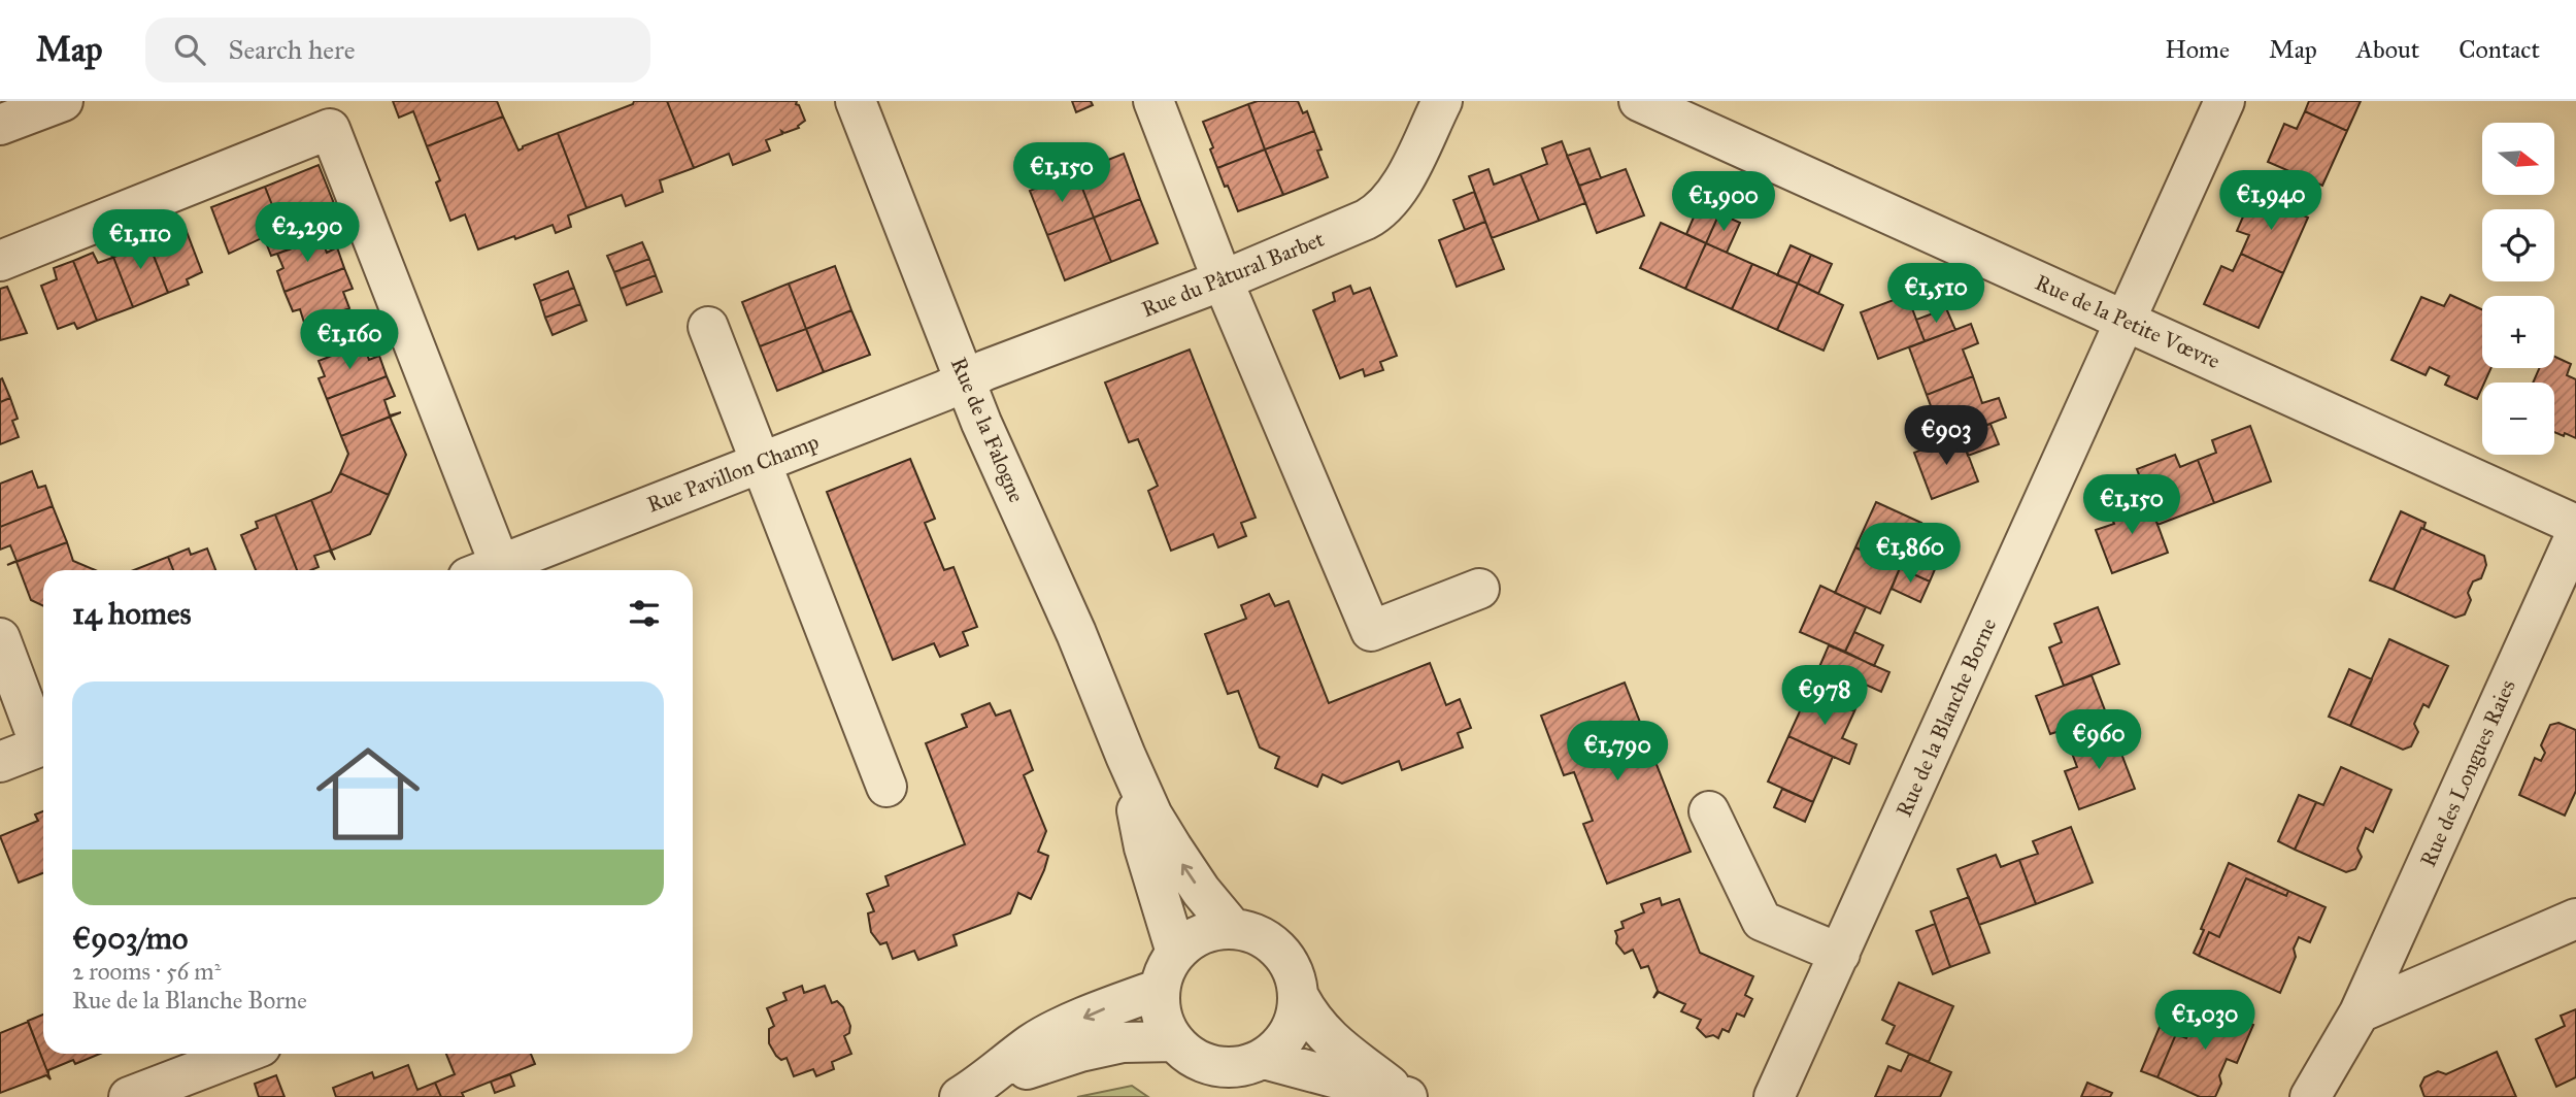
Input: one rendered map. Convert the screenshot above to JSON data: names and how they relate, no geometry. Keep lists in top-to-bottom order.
{
  "streets": {
    "street": [
      "Rue du Pâtural Barbet",
      "Rue de la Petite Vœvre",
      "Rue de la Falogne",
      "Rue Pavillon Champ",
      "Rue de la Blanche Borne",
      "Rue des Longues Raies"
    ]
  },
  "crossings": [
    ["Rue du Pâtural Barbet", "Rue de la Falogne"],
    ["Rue du Pâtural Barbet", "Rue Pavillon Champ"],
    ["Rue de la Petite Vœvre", "Rue de la Blanche Borne"],
    ["Rue de la Falogne", "Rue Pavillon Champ"]
  ],
  "north": "right",
  "page": {
    "header": "Map",
    "search": "Search here",
    "nav": [
      "Home",
      "Map",
      "About",
      "Contact"
    ],
    "map_buttons": ["+", "−"],
    "price": [
      "€1,150",
      "€1,940",
      "€1,900",
      "€2,290",
      "€1,110",
      "€1,510",
      "€1,160",
      "€903",
      "€1,150",
      "€1,860",
      "€978",
      "€960",
      "€1,790",
      "€1,030"
    ],
    "heading": "14 homes",
    "list": [
      {
        "name": "€903/mo",
        "note": "2 rooms · 56 m² · Rue de la Blanche Borne"
      }
    ]
  }
}
